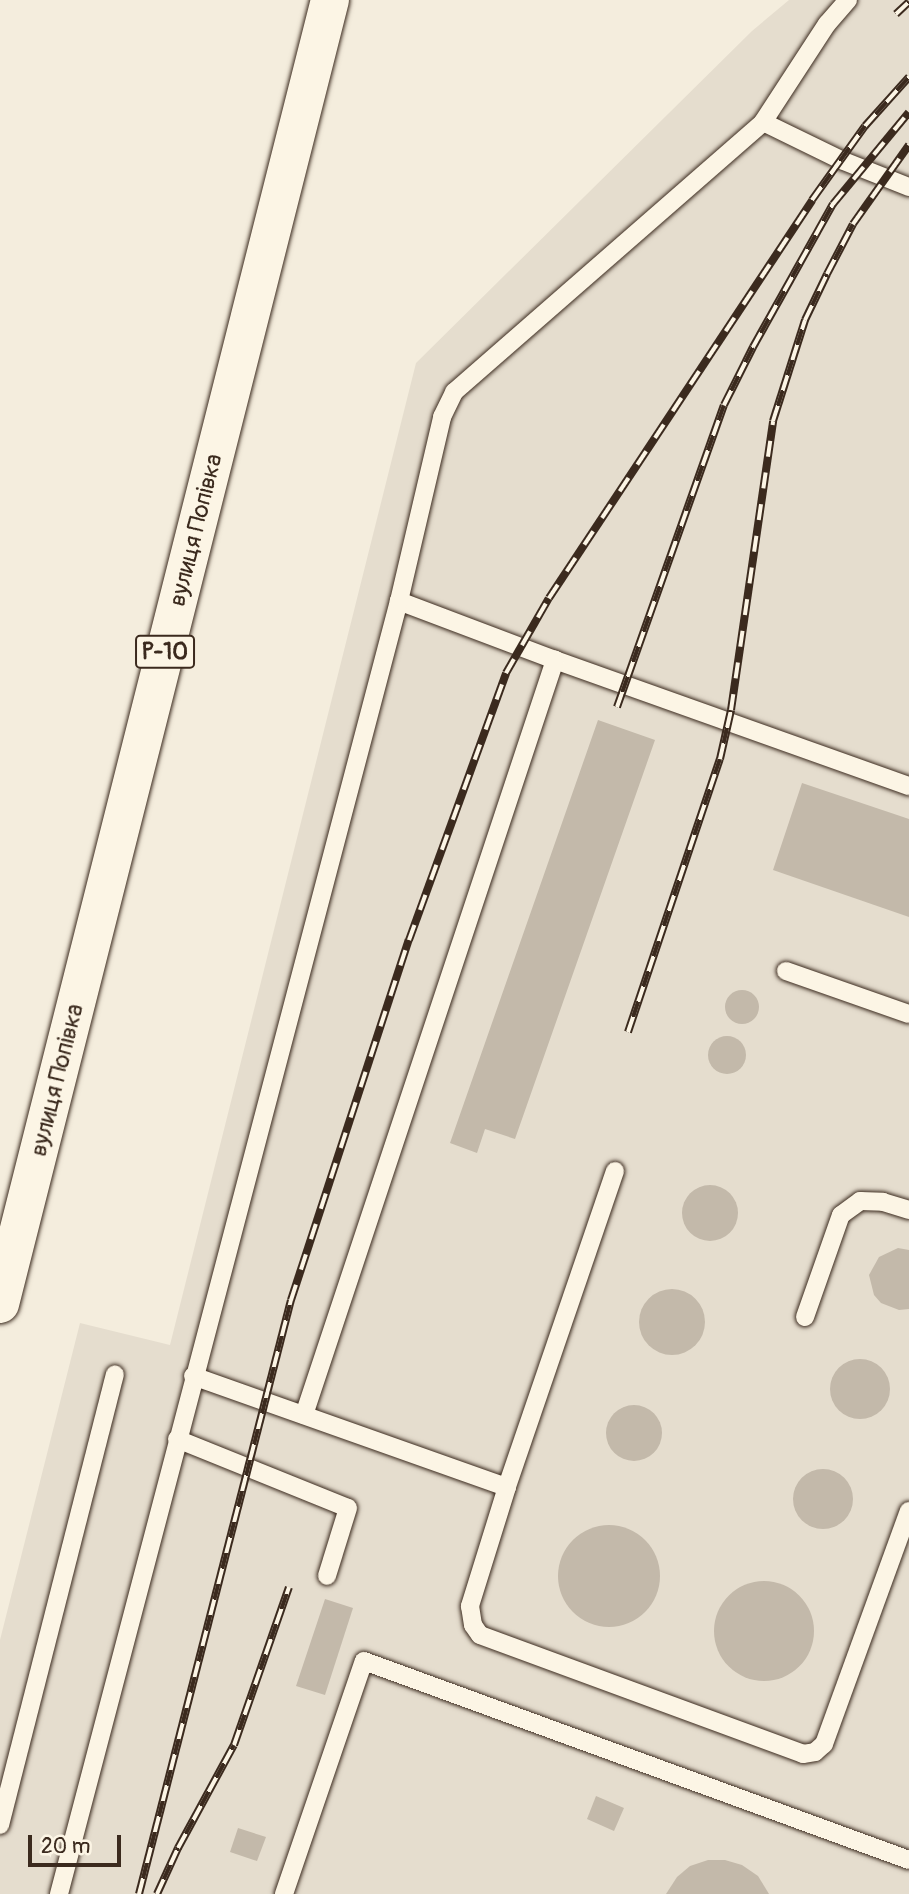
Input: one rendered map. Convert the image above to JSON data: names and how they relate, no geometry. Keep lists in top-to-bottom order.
{
  "streets": {
    "main road": ["вулиця Попівка", "Р-10"]
  },
  "scale_bar": "20 m"
}
